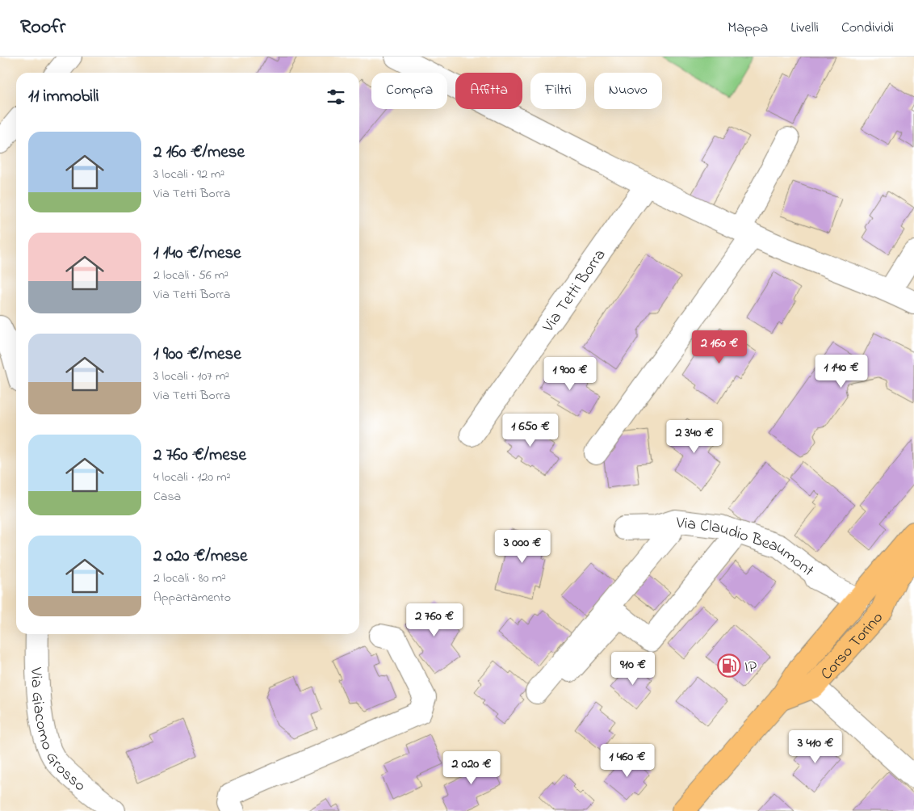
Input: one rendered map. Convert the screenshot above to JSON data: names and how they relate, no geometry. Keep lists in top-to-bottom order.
{
  "streets": {
    "main road": ["Corso Torino"],
    "street": ["Via Tetti Borra", "Via Claudio Beaumont", "Via Giacomo Grosso"]
  },
  "crossings": [
    ["Via Claudio Beaumont", "Corso Torino"]
  ],
  "places": {
    "fuel station": ["IP"]
  },
  "page": {
    "header": "Roofr",
    "nav": ["Mappa", "Livelli", "Condividi"],
    "chip": [
      "Compra",
      "Affitta",
      "Filtri",
      "Nuovo"
    ],
    "heading": "11 immobili",
    "list": [
      {
        "name": "2 160 €/mese",
        "note": "3 locali · 92 m² · Via Tetti Borra"
      },
      {
        "name": "1 140 €/mese",
        "note": "2 locali · 56 m² · Via Tetti Borra"
      },
      {
        "name": "1 900 €/mese",
        "note": "3 locali · 107 m² · Via Tetti Borra"
      },
      {
        "name": "2 760 €/mese",
        "note": "4 locali · 120 m² · Casa"
      },
      {
        "name": "2 020 €/mese",
        "note": "2 locali · 80 m² · Appartamento"
      }
    ],
    "price": [
      "2 160 €",
      "1 140 €",
      "1 900 €",
      "1 650 €",
      "2 340 €",
      "3 000 €",
      "2 760 €",
      "910 €",
      "3 410 €",
      "1 460 €",
      "2 020 €"
    ]
  }
}
